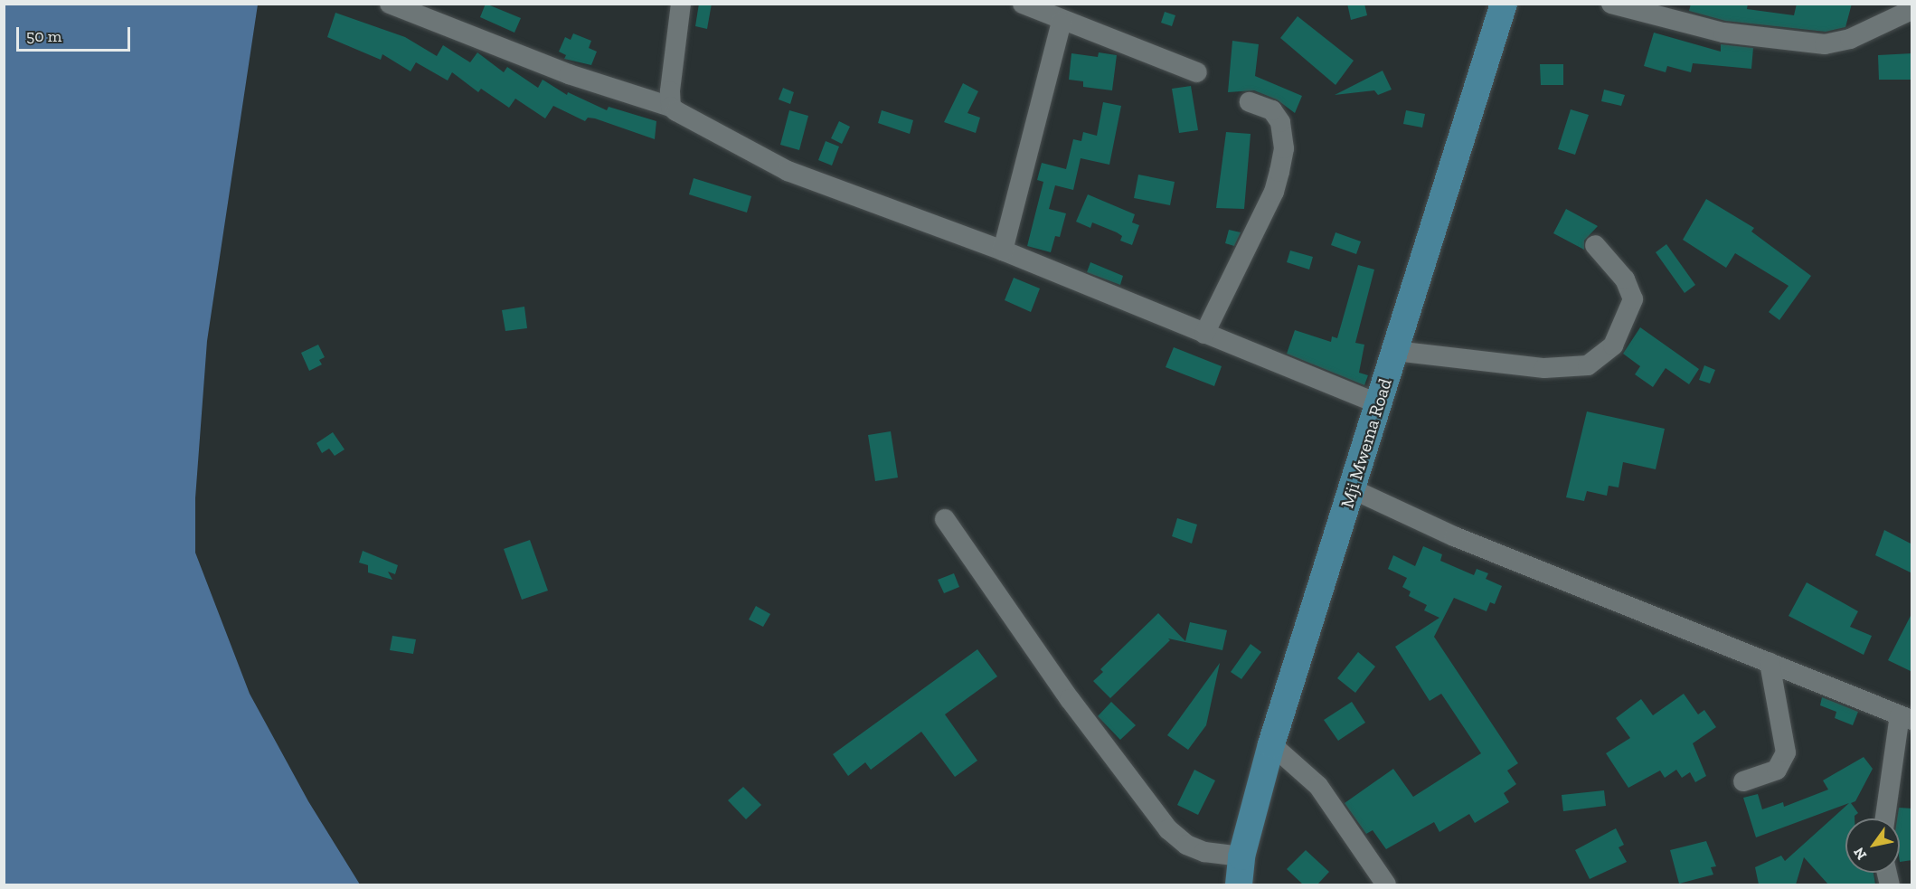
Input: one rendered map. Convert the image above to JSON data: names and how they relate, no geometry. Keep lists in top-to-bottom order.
{
  "streets": {
    "main road": ["Mji Mwema Road"]
  },
  "scale_bar": "50 m",
  "north": "bottom left"
}
